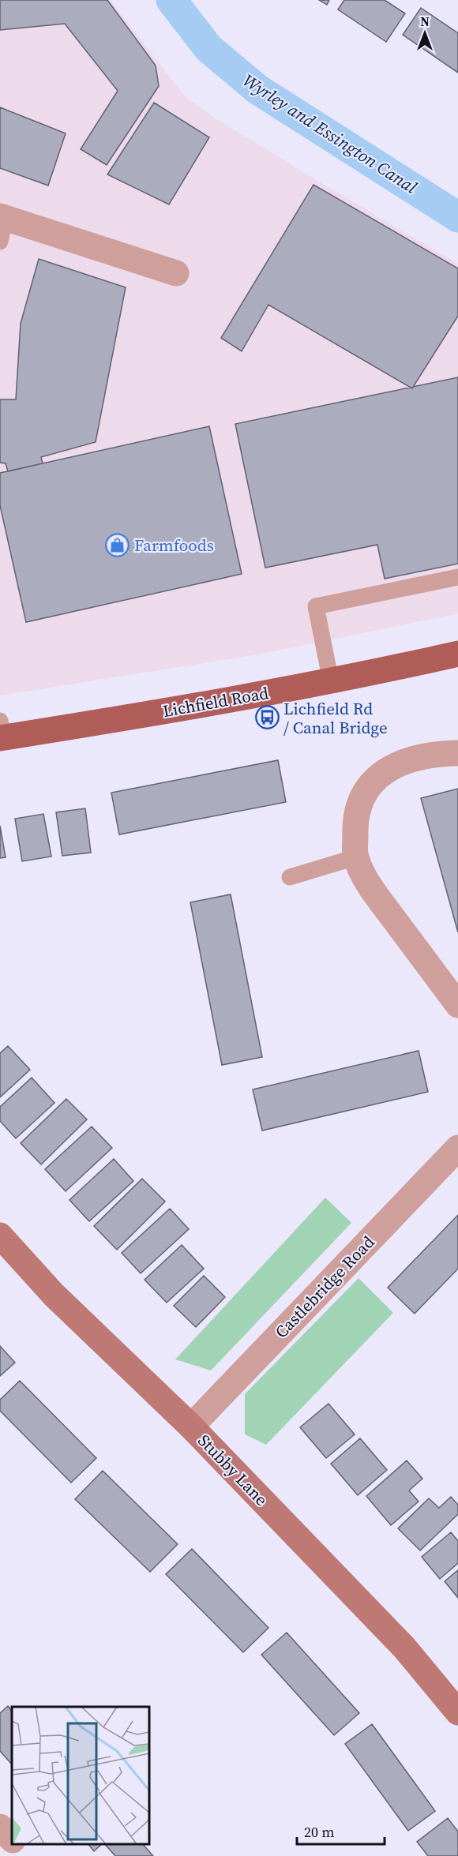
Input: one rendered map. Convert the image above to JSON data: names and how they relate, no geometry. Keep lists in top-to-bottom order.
{
  "streets": {
    "main road": ["Lichfield Road"],
    "street": ["Castlebridge Road", "Stubby Lane"]
  },
  "crossings": [
    ["Castlebridge Road", "Stubby Lane"]
  ],
  "water": ["Wyrley and Essington Canal"],
  "places": {
    "shop": ["Farmfoods"],
    "bus stop": ["Lichfield Rd / Canal Bridge"]
  },
  "scale_bar": "20 m",
  "north": "top"
}
